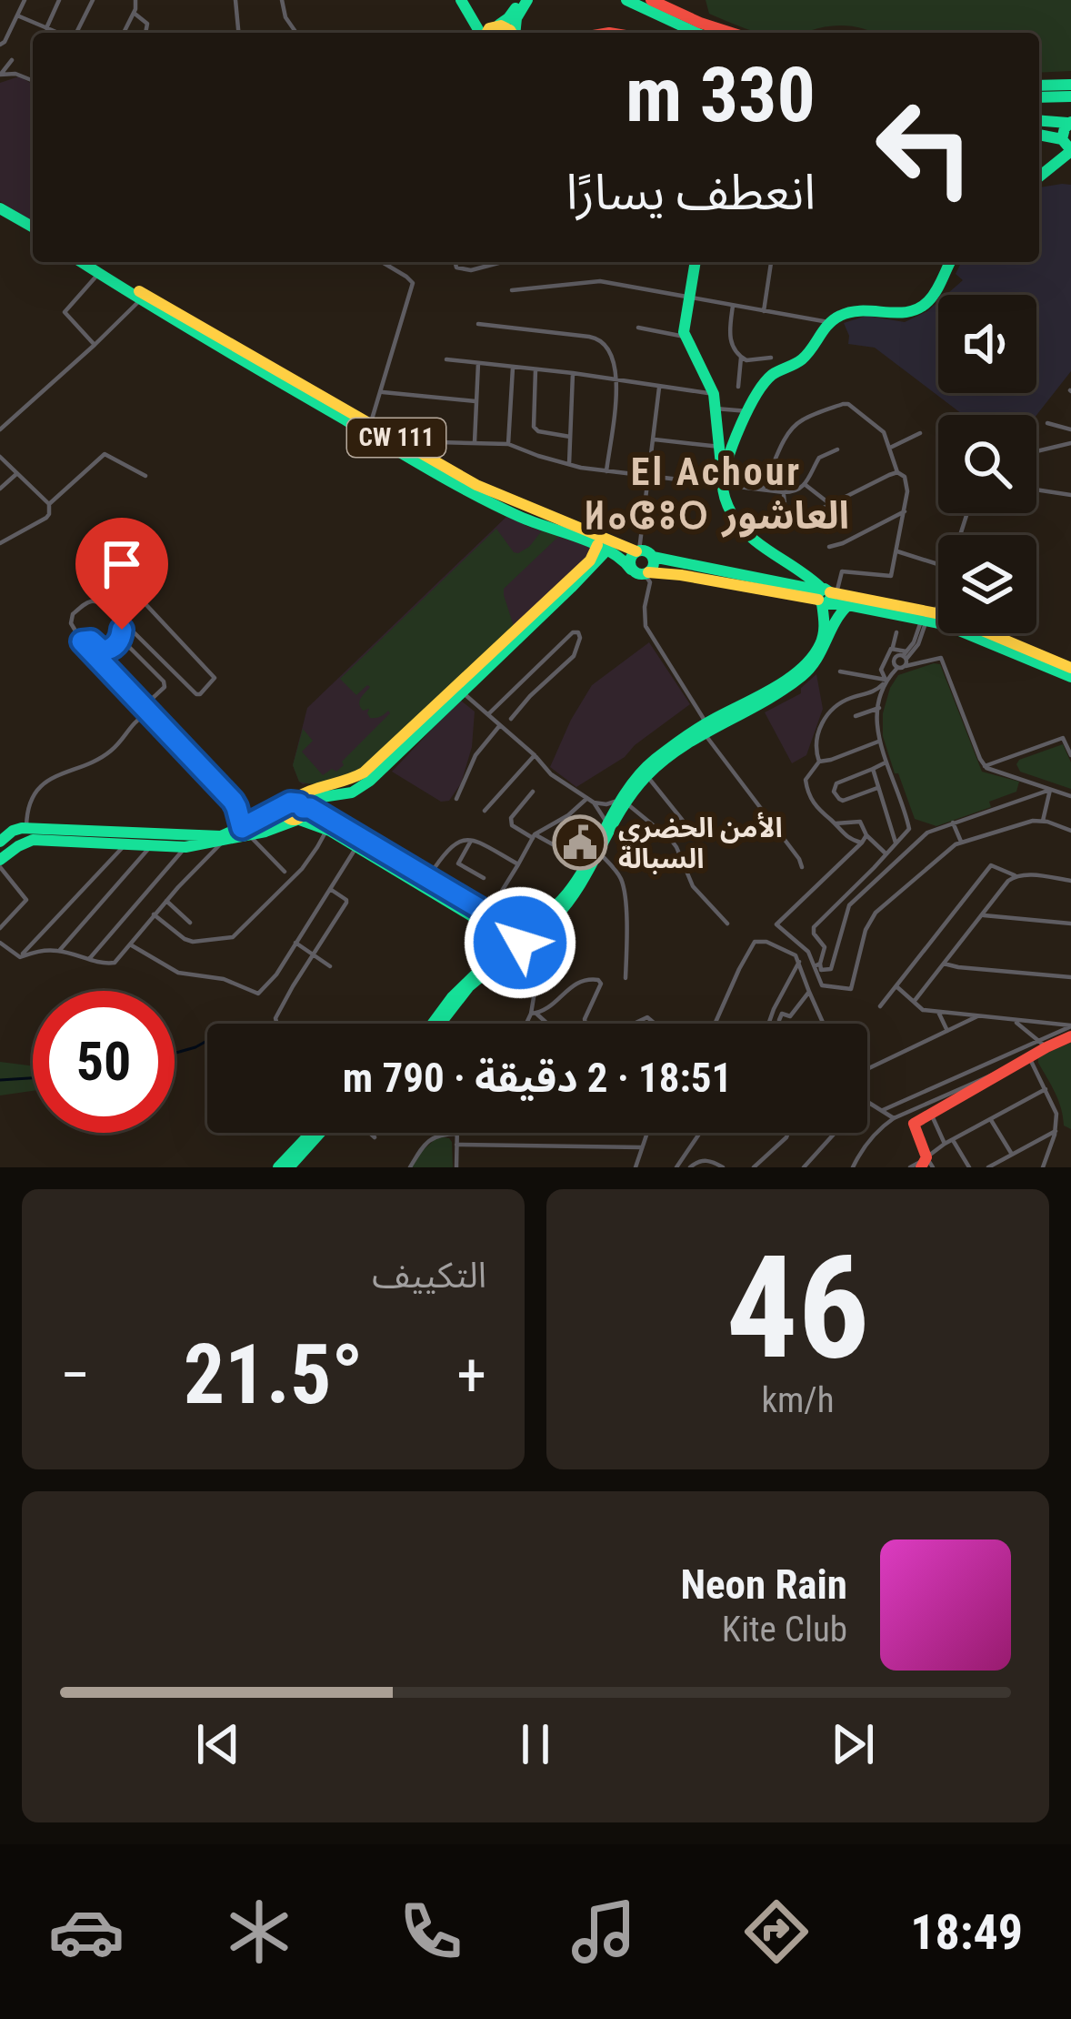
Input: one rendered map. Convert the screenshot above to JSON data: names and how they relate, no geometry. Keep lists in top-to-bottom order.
{
  "streets": {
    "main road": ["CW 111"]
  },
  "districts": ["El Achour ⵍⴰⵛⵓⵔ العاشور"],
  "places": {
    "public building": ["الأمن الحضري السبالة"]
  },
  "page": {
    "turn": ["330 m", "انعطف يسارًا"],
    "limit": "50",
    "trip": "18:51 · 2 دقيقة · 790 m",
    "tile": [
      ["46", "km/h"],
      "التكييف"
    ],
    "heat": ["−", "21.5°", "+"],
    "song": ["Neon Rain", "Kite Club"],
    "tabs": "18:49"
  }
}
